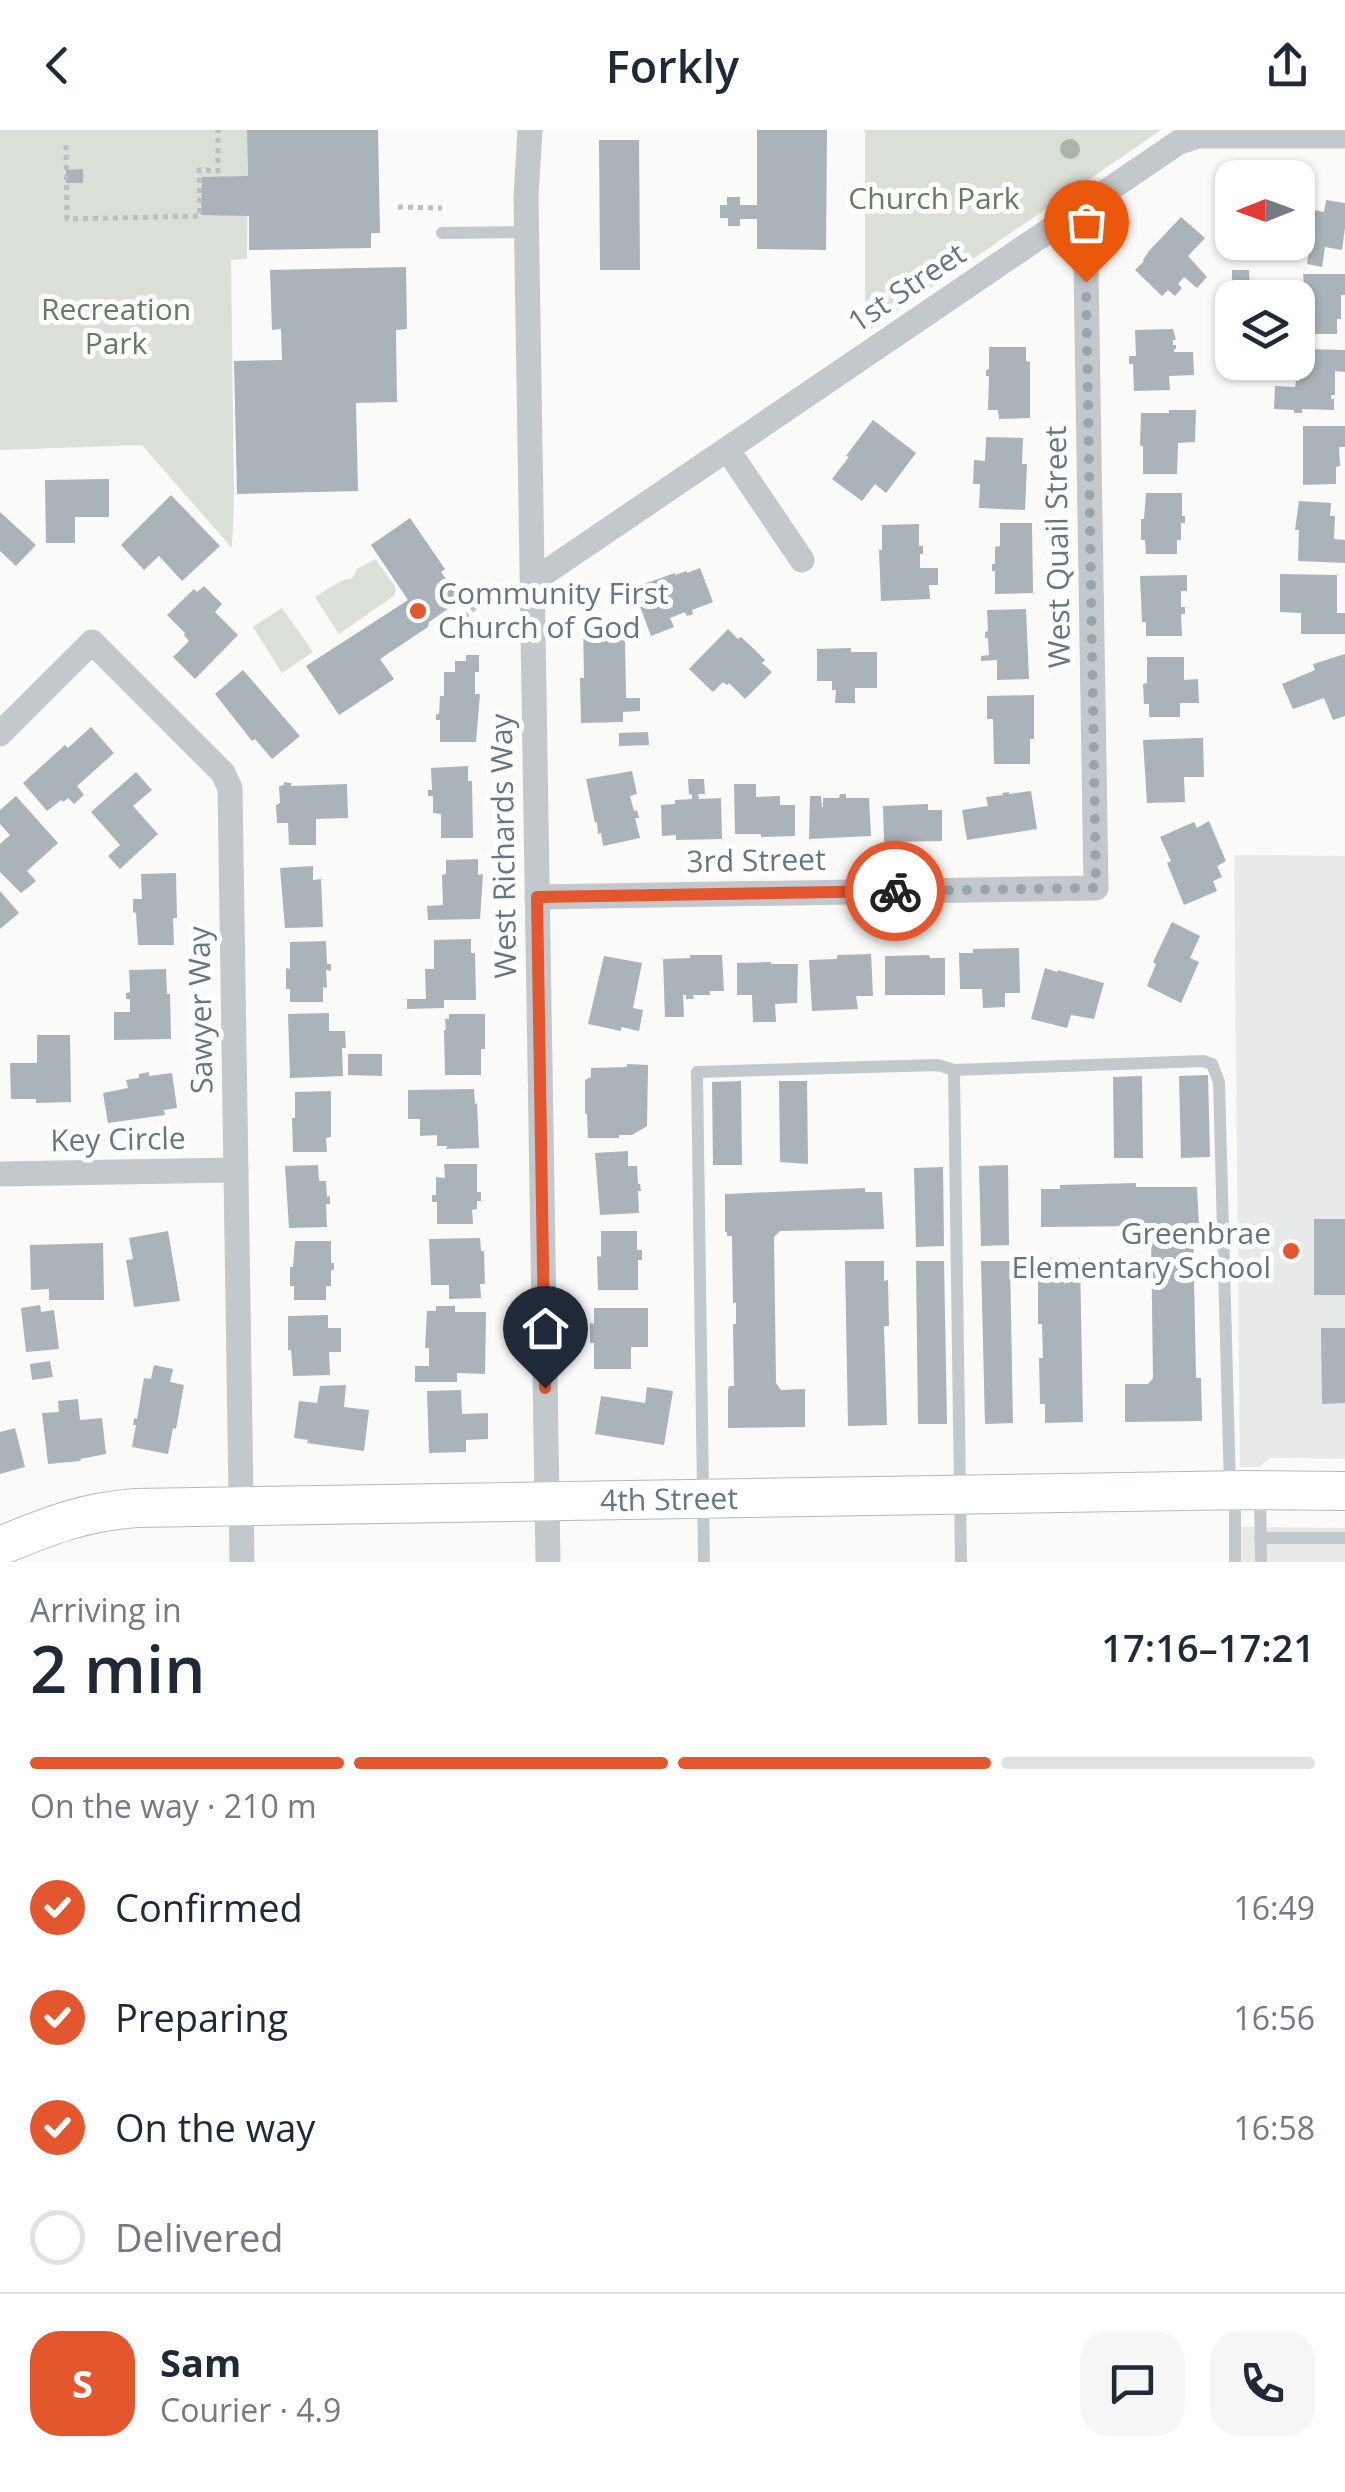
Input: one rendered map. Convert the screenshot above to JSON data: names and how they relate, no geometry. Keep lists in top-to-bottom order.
{
  "streets": {
    "street": [
      "1st Street",
      "West Quail Street",
      "West Richards Way",
      "3rd Street",
      "Sawyer Way",
      "Key Circle",
      "4th Street"
    ]
  },
  "crossings": [
    ["1st Street", "West Quail Street"],
    ["1st Street", "West Richards Way"],
    ["West Quail Street", "3rd Street"],
    ["West Richards Way", "3rd Street"],
    ["West Richards Way", "4th Street"],
    ["Sawyer Way", "Key Circle"],
    ["Sawyer Way", "4th Street"]
  ],
  "parks": ["Church Park", "Recreation Park"],
  "places": ["Community First Church of God", "Greenbrae Elementary School"],
  "north": "left",
  "page": {
    "header": "Forkly",
    "heading": ["2 min", "Arriving in", "17:16–17:21"],
    "panel": ["Sam", "Courier · 4.9"],
    "bar": "On the way · 210 m",
    "list": [
      ["Confirmed", "16:49"],
      ["Preparing", "16:56"],
      ["On the way", "16:58"],
      "Delivered"
    ],
    "round": "S"
  }
}
